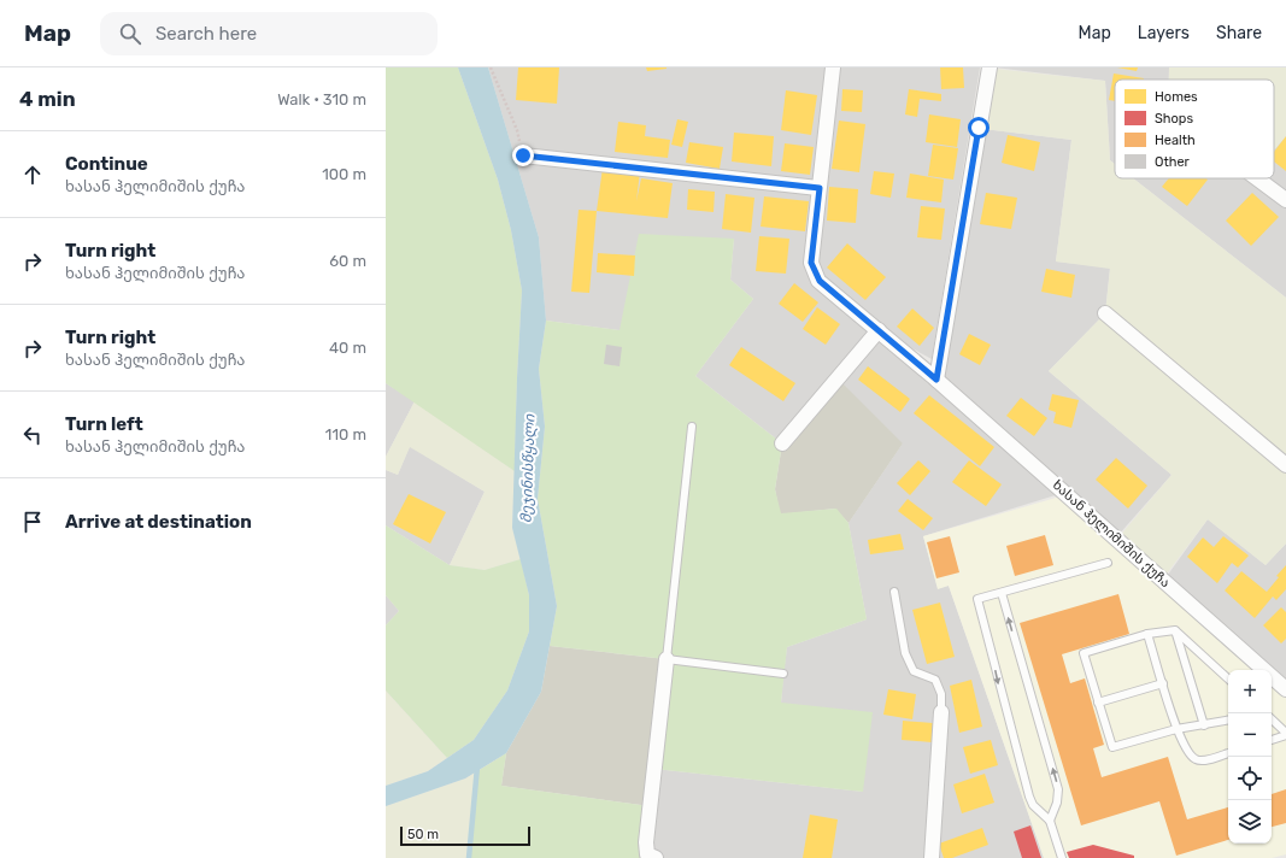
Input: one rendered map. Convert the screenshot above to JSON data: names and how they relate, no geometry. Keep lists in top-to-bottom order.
{
  "streets": {
    "street": ["ხასან ჰელიმიშის ქუჩა"]
  },
  "water": ["მეჯინისწყალი"],
  "legend": [
    "Homes",
    "Shops",
    "Health",
    "Other"
  ],
  "scale_bar": "50 m",
  "page": {
    "header": "Map",
    "search": "Search here",
    "nav": ["Map", "Layers", "Share"],
    "heading": ["4 min", "Walk · 310 m"],
    "list": [
      ["Continue", "ხასან ჰელიმიშის ქუჩა", "100 m"],
      ["Turn right", "ხასან ჰელიმიშის ქუჩა", "60 m"],
      ["Turn right", "ხასან ჰელიმიშის ქუჩა", "40 m"],
      ["Turn left", "ხასან ჰელიმიშის ქუჩა", "110 m"],
      "Arrive at destination"
    ],
    "map_buttons": ["+", "−"],
    "scale": "50 m"
  }
}
